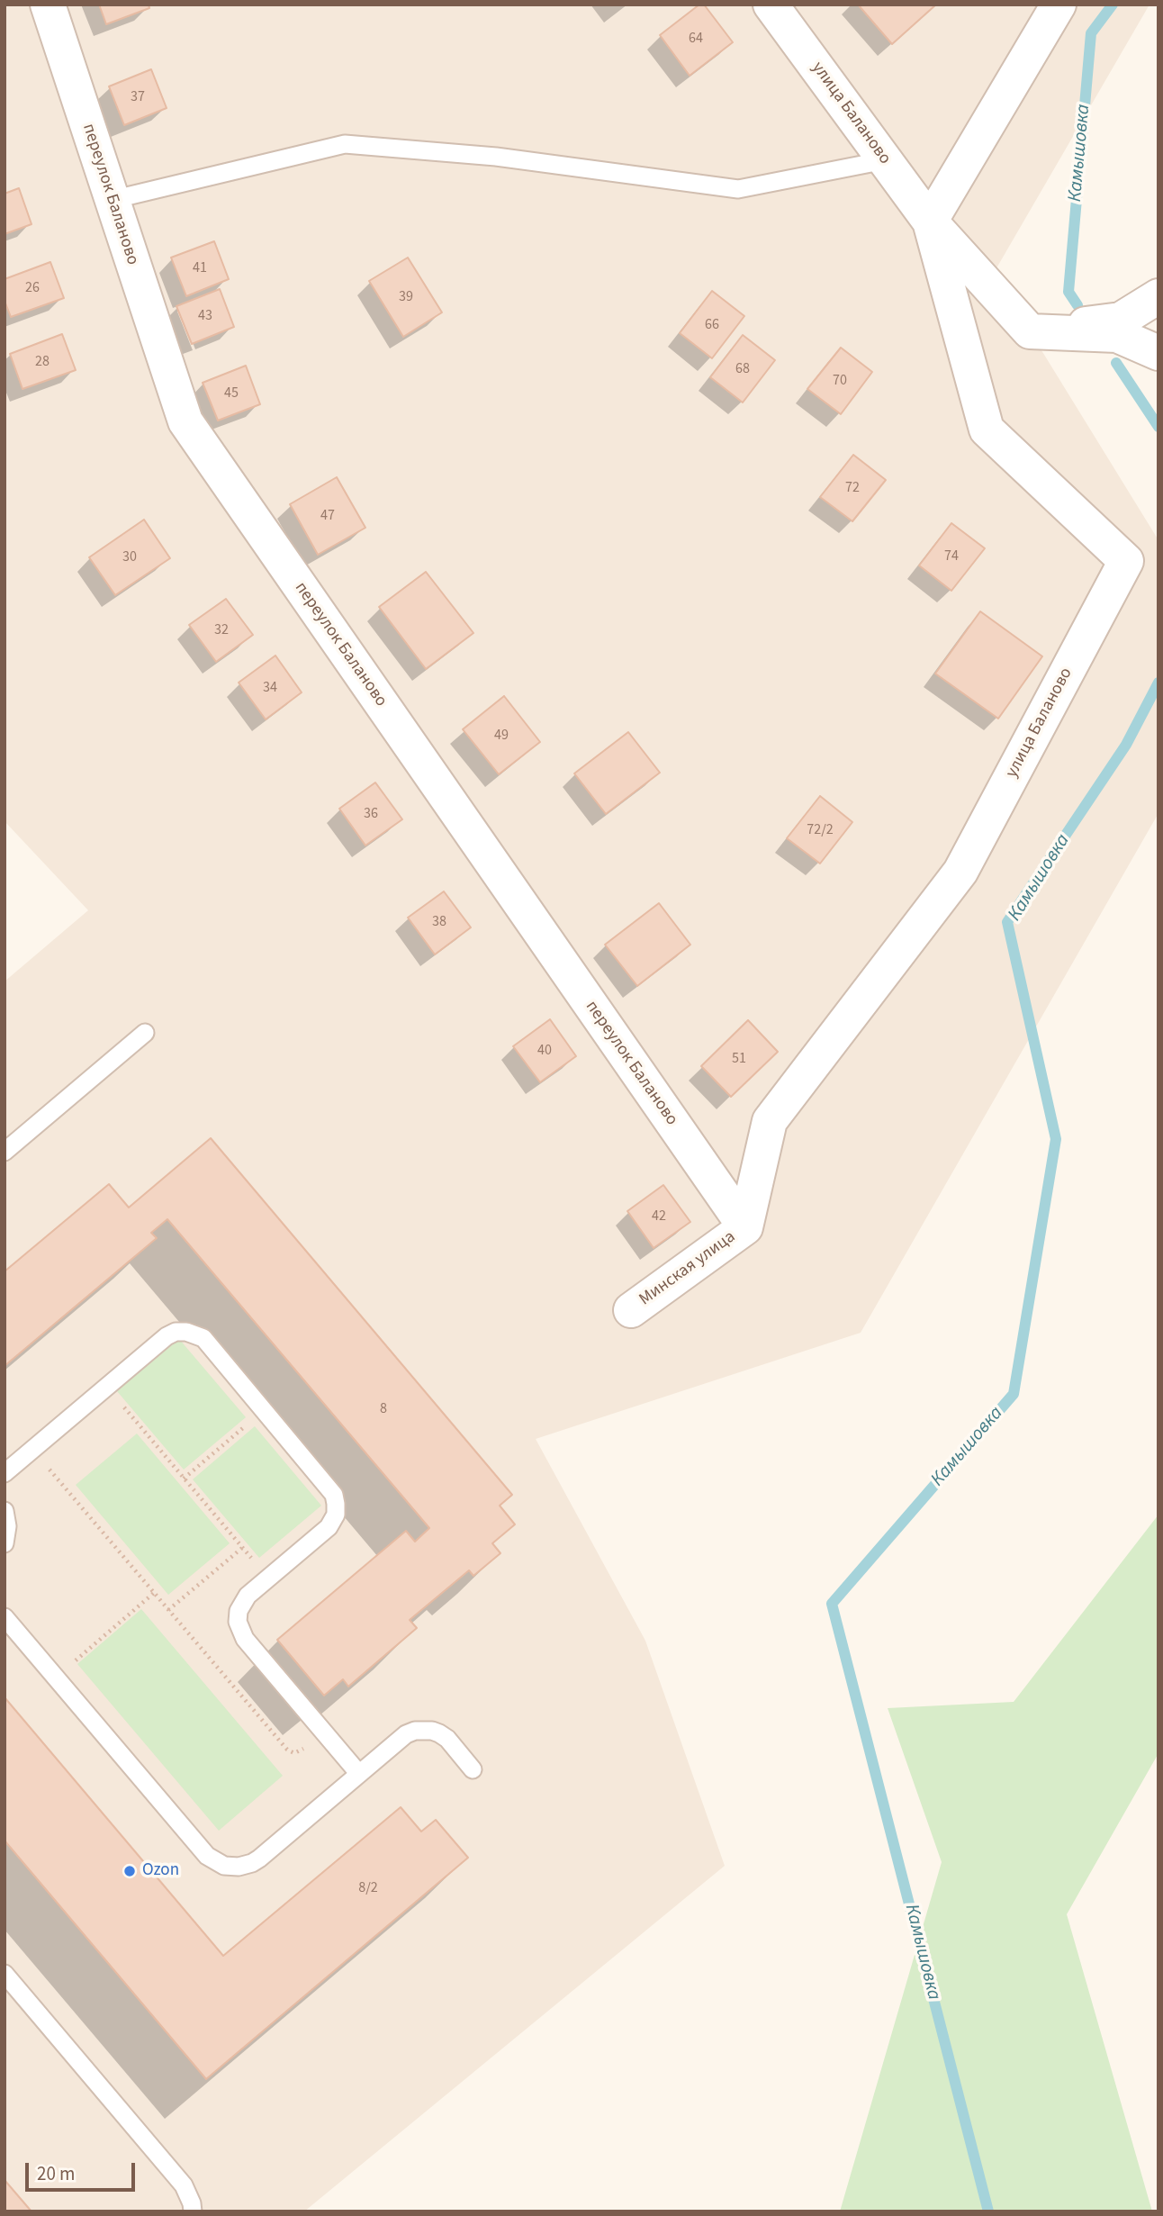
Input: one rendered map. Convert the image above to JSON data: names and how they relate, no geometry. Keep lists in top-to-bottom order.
{
  "streets": {
    "street": ["улица Баланово", "переулок Баланово", "Минская улица"]
  },
  "crossings": [
    ["улица Баланово", "переулок Баланово"],
    ["улица Баланово", "Минская улица"],
    ["переулок Баланово", "Минская улица"]
  ],
  "water": ["Камышовка"],
  "places": ["Ozon"],
  "house_numbers": [
    "64",
    "37",
    "41",
    "26",
    "39",
    "43",
    "66",
    "28",
    "68",
    "70",
    "45",
    "72",
    "47",
    "74",
    "30",
    "32",
    "34",
    "49",
    "36",
    "72/2",
    "38",
    "40",
    "51",
    "42",
    "8",
    "8/2"
  ],
  "scale_bar": "20 m"
}
